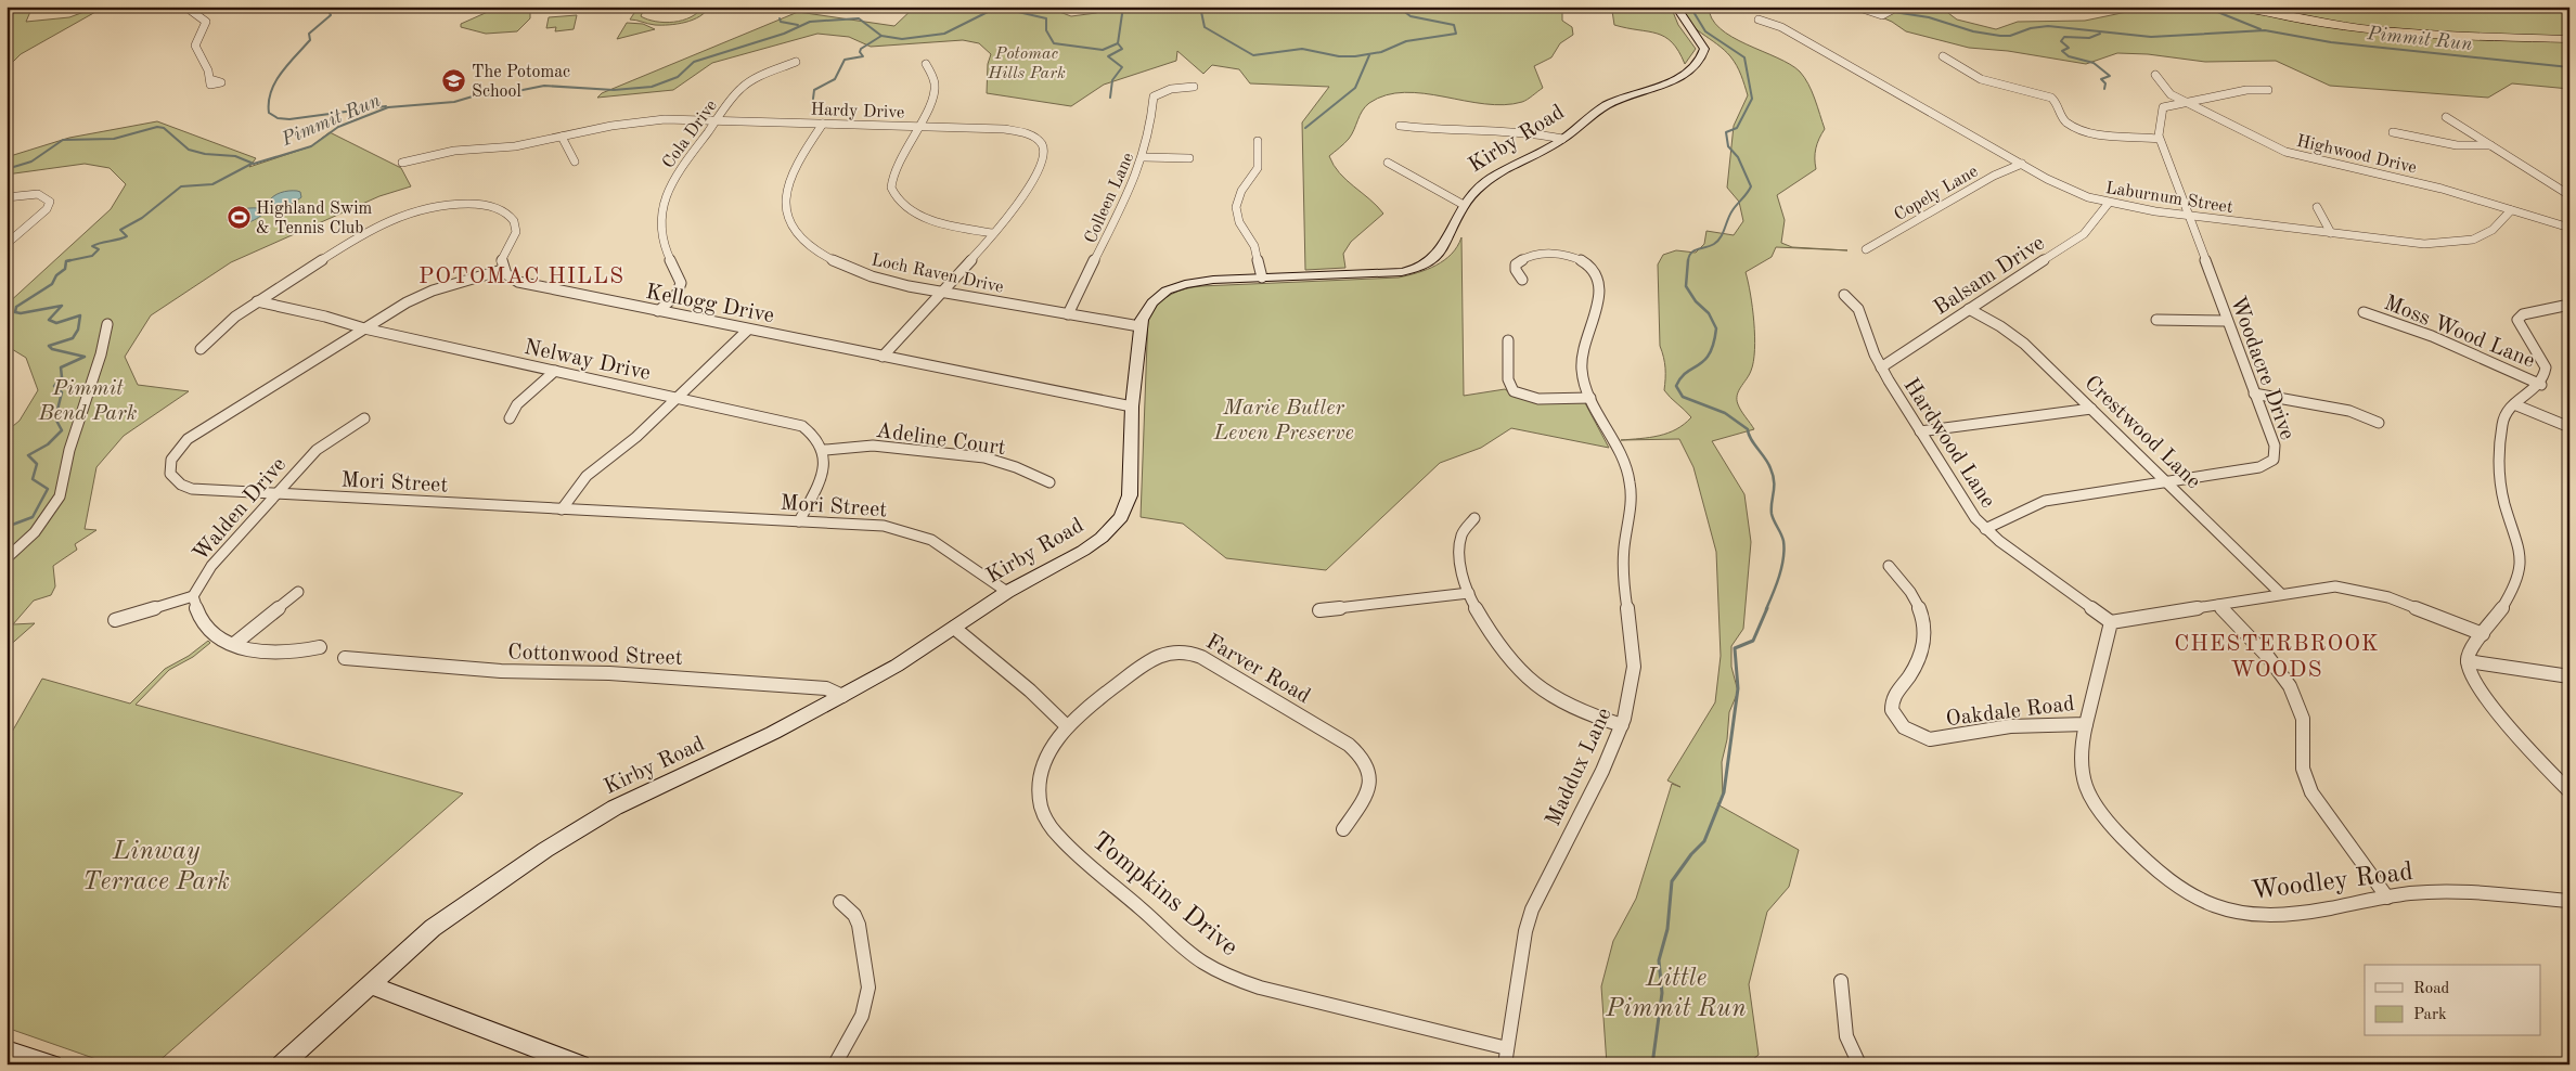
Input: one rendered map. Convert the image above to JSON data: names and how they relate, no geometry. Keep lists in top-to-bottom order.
{
  "streets": {
    "main road": ["Kirby Road"],
    "street": [
      "Hardy Drive",
      "Cola Drive",
      "Highwood Drive",
      "Copely Lane",
      "Laburnum Street",
      "Colleen Lane",
      "Loch Raven Drive",
      "Balsam Drive",
      "Kellogg Drive",
      "Moss Wood Lane",
      "Nelway Drive",
      "Woodacre Drive",
      "Crestwood Lane",
      "Adeline Court",
      "Hardwood Lane",
      "Mori Street",
      "Walden Drive",
      "Cottonwood Street",
      "Farver Road",
      "Oakdale Road",
      "Maddux Lane",
      "Woodley Road",
      "Tompkins Drive"
    ]
  },
  "crossings": [
    ["Hardy Drive", "Cola Drive"],
    ["Hardy Drive", "Loch Raven Drive"],
    ["Hardy Drive", "Kellogg Drive"],
    ["Cola Drive", "Kellogg Drive"],
    ["Kirby Road", "Loch Raven Drive"],
    ["Kirby Road", "Kellogg Drive"],
    ["Kirby Road", "Mori Street"],
    ["Kirby Road", "Cottonwood Street"],
    ["Highwood Drive", "Laburnum Street"],
    ["Highwood Drive", "Woodacre Drive"],
    ["Copely Lane", "Laburnum Street"],
    ["Laburnum Street", "Balsam Drive"],
    ["Laburnum Street", "Woodacre Drive"],
    ["Colleen Lane", "Loch Raven Drive"],
    ["Balsam Drive", "Crestwood Lane"],
    ["Balsam Drive", "Hardwood Lane"],
    ["Kellogg Drive", "Mori Street"],
    ["Nelway Drive", "Adeline Court"],
    ["Nelway Drive", "Mori Street"],
    ["Woodacre Drive", "Crestwood Lane"],
    ["Woodacre Drive", "Hardwood Lane"],
    ["Hardwood Lane", "Oakdale Road"],
    ["Mori Street", "Walden Drive"],
    ["Farver Road", "Tompkins Drive"],
    ["Oakdale Road", "Woodley Road"],
    ["Maddux Lane", "Tompkins Drive"]
  ],
  "districts": ["POTOMAC HILLS", "CHESTERBROOK WOODS"],
  "water": ["Pimmit Run"],
  "parks": [
    "Potomac Hills Park",
    "Pimmit Bend Park",
    "Marie Butler Leven Preserve",
    "Linway Terrace Park",
    "Little Pimmit Run"
  ],
  "places": {
    "school or university": ["The Potomac School"],
    "sports": ["Highland Swim & Tennis Club"]
  },
  "legend": ["Road", "Park"]
}
